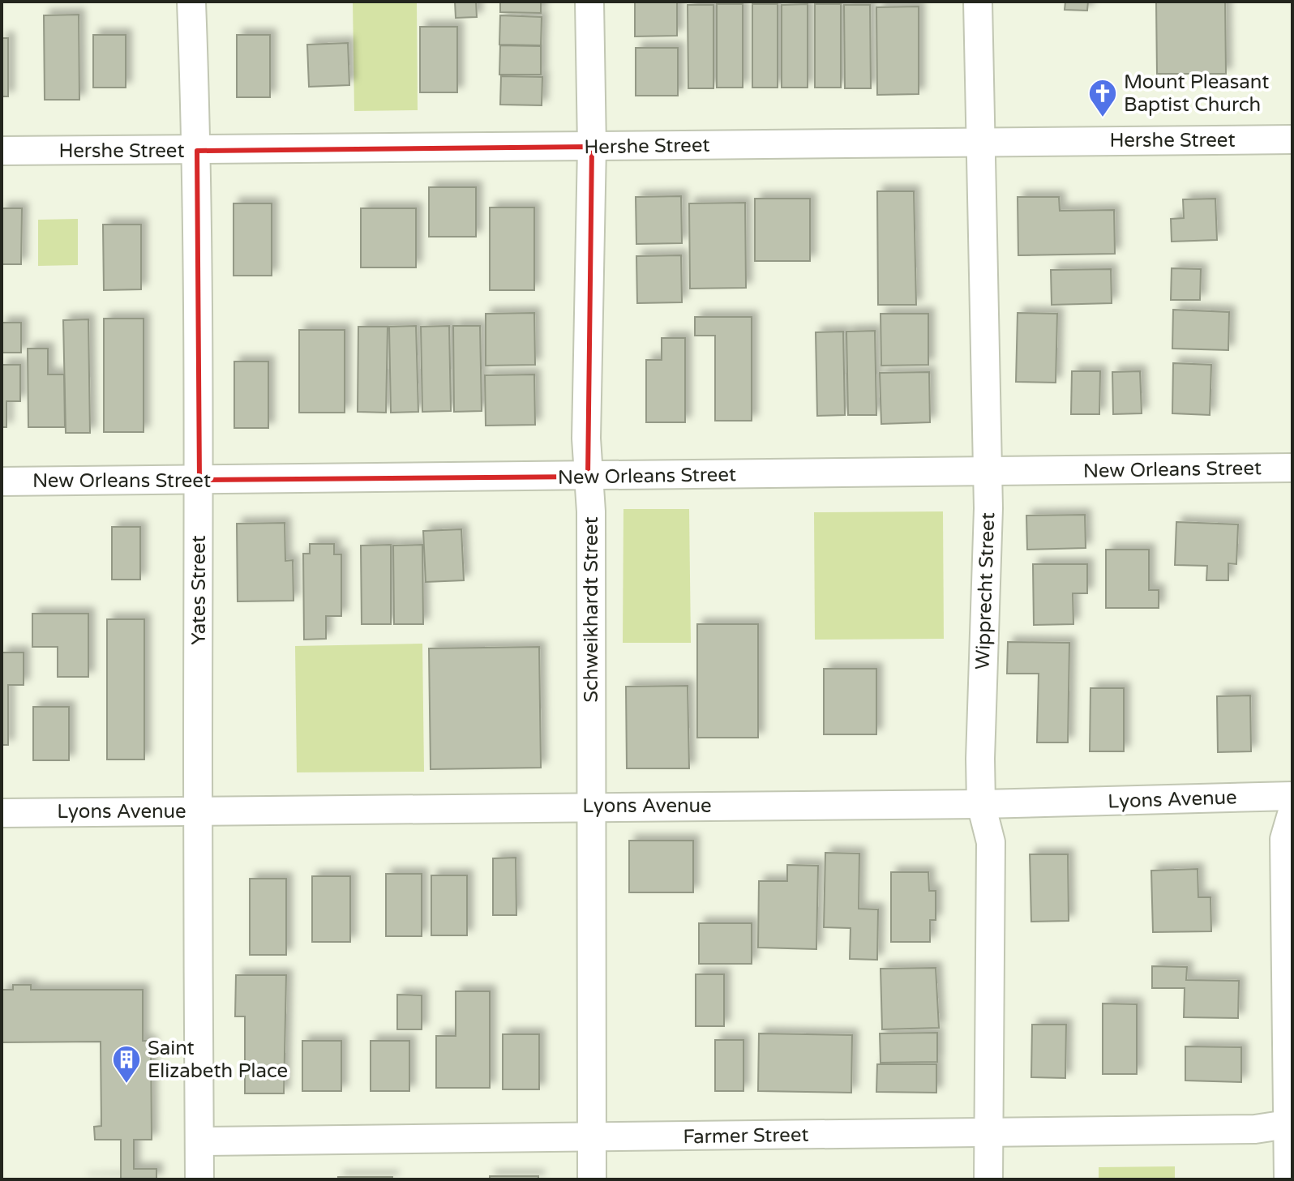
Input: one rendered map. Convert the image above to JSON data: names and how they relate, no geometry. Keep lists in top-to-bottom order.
{
  "streets": {
    "street": [
      "Hershe Street",
      "New Orleans Street",
      "Yates Street",
      "Wipprecht Street",
      "Schweikhardt Street",
      "Lyons Avenue",
      "Farmer Street"
    ]
  },
  "crossings": [
    ["Hershe Street", "Yates Street"],
    ["Hershe Street", "Wipprecht Street"],
    ["Hershe Street", "Schweikhardt Street"],
    ["New Orleans Street", "Yates Street"],
    ["New Orleans Street", "Wipprecht Street"],
    ["New Orleans Street", "Schweikhardt Street"],
    ["Yates Street", "Lyons Avenue"],
    ["Yates Street", "Farmer Street"],
    ["Wipprecht Street", "Lyons Avenue"],
    ["Wipprecht Street", "Farmer Street"],
    ["Schweikhardt Street", "Lyons Avenue"],
    ["Schweikhardt Street", "Farmer Street"]
  ],
  "places": {
    "church": ["Mount Pleasant Baptist Church"],
    "building": ["Saint Elizabeth Place"]
  }
}
